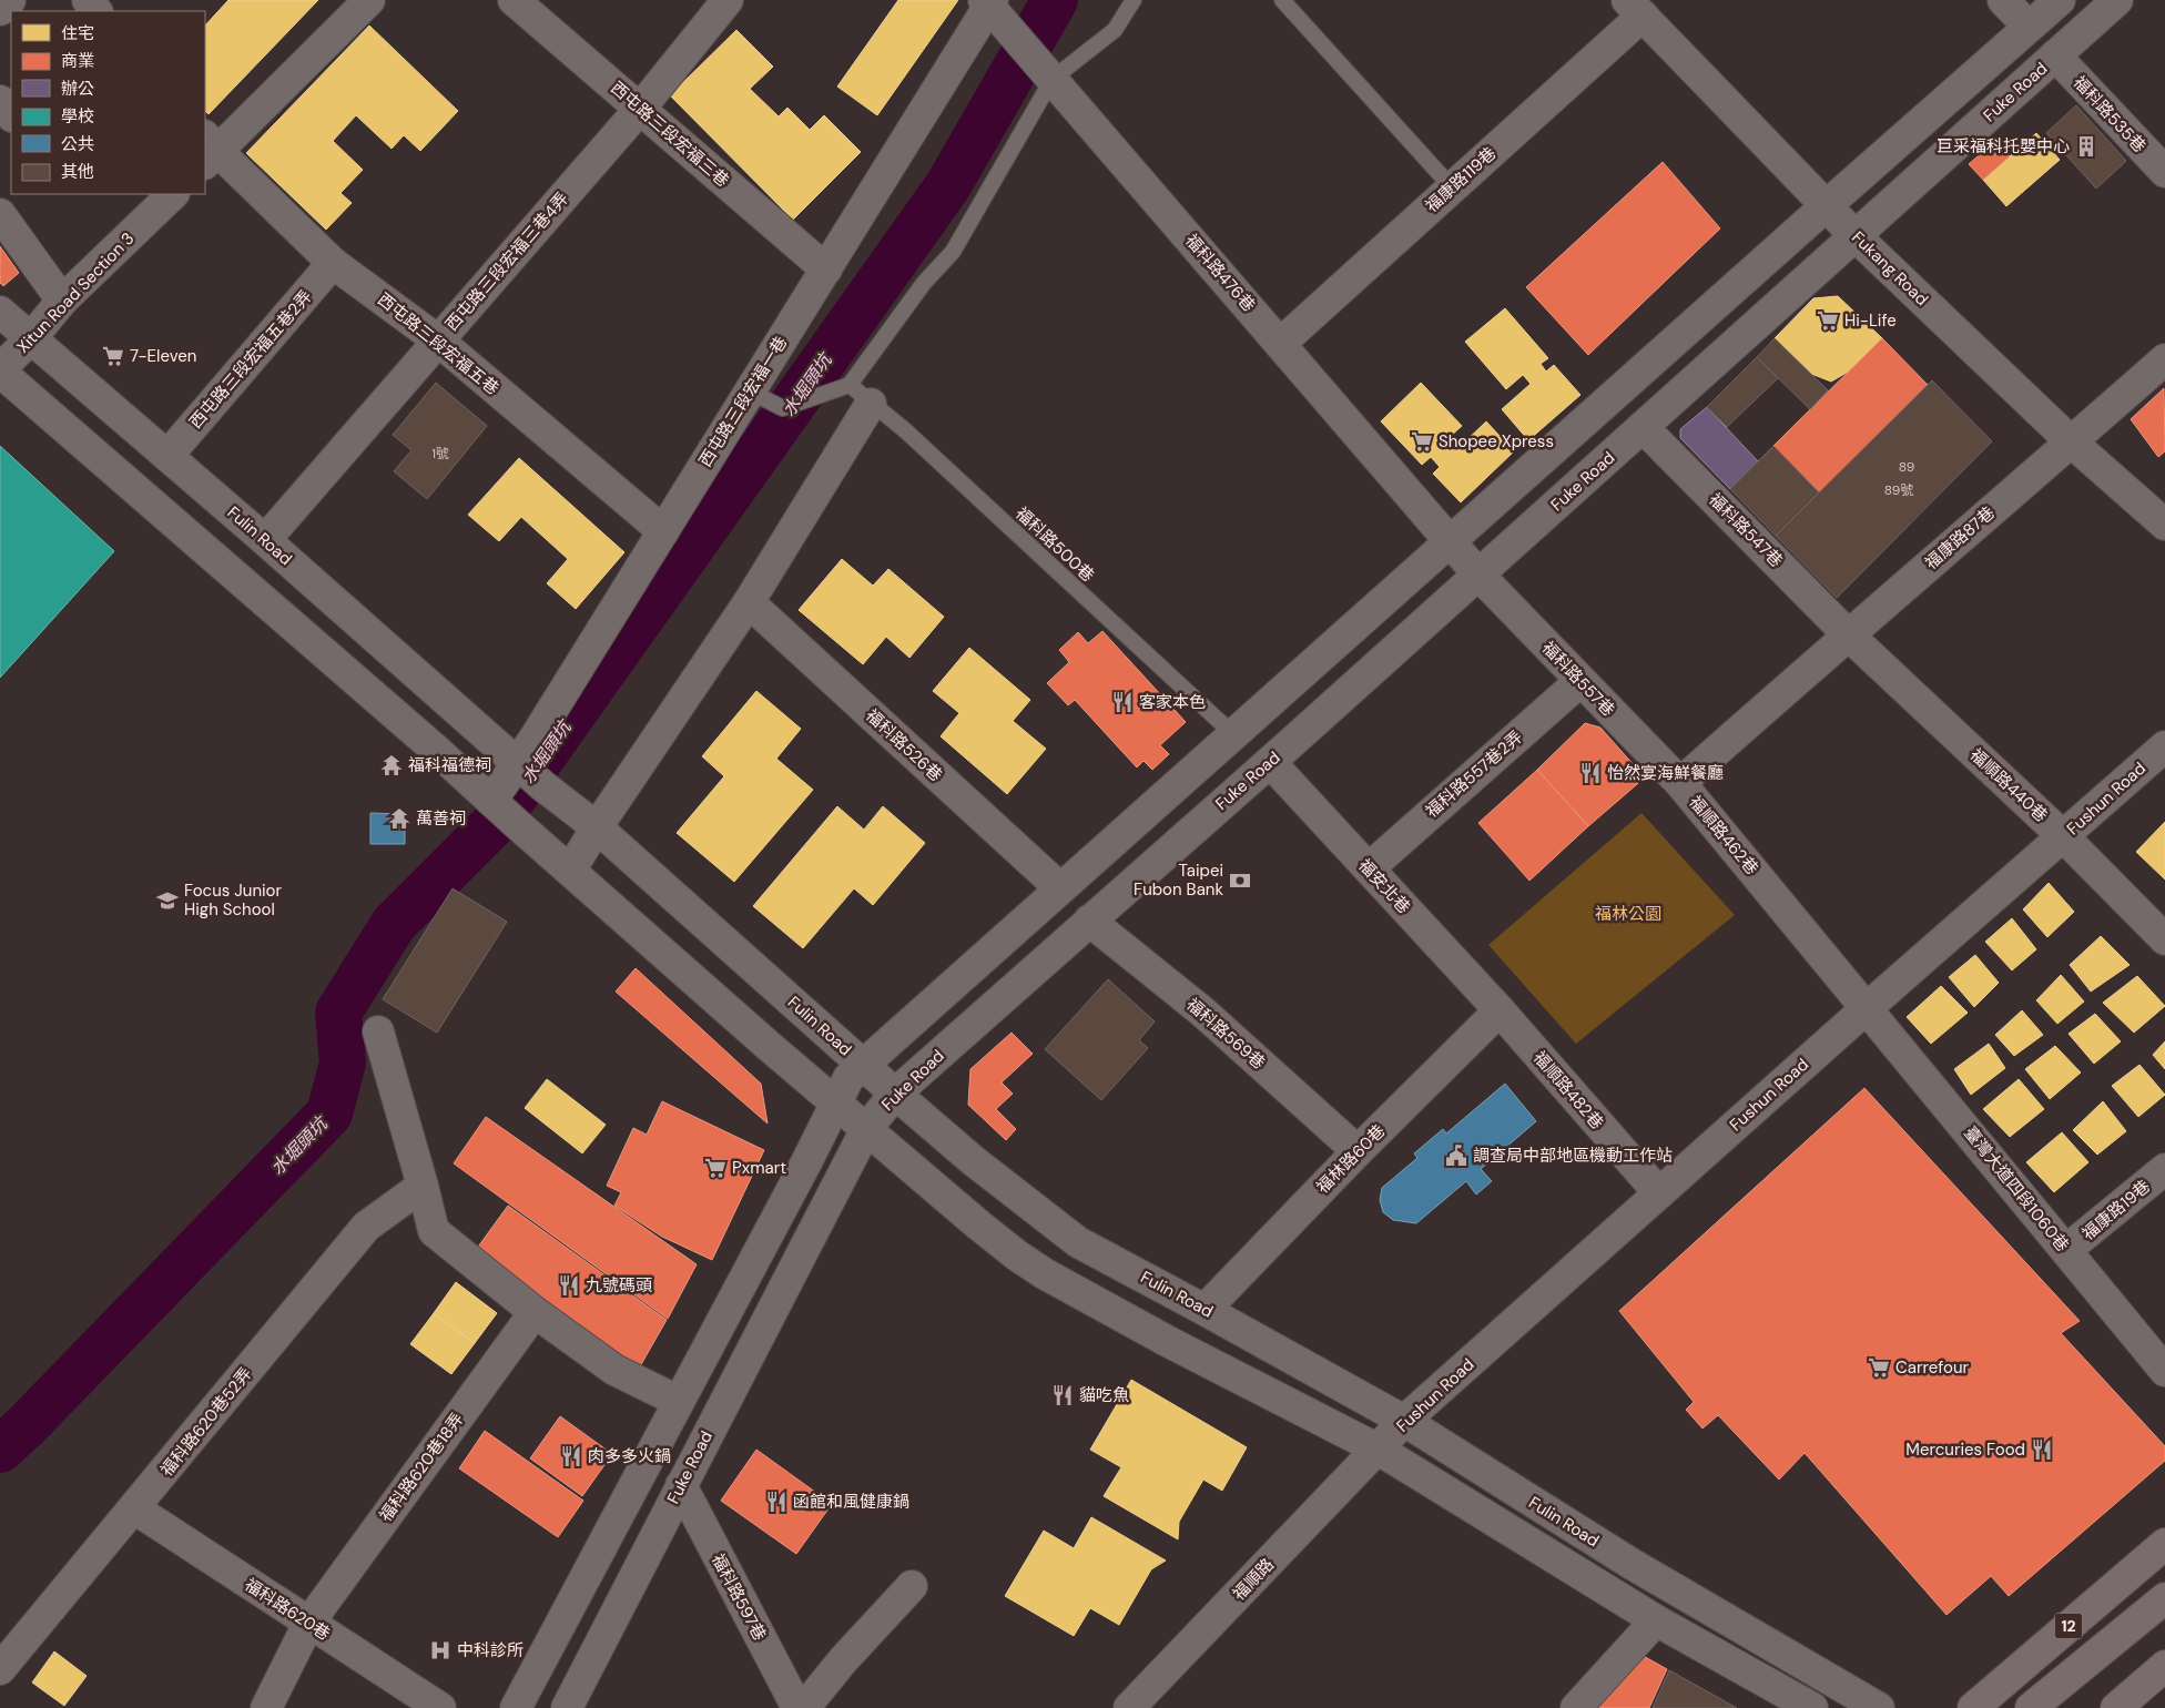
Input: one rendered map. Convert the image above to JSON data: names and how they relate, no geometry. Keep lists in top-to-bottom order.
{
  "streets": {
    "main road": ["12"],
    "street": [
      "Fuke Road",
      "福科路535巷",
      "西屯路三段宏福三巷",
      "福康路119巷",
      "西屯路三段宏福三巷4弄",
      "Fukang Road",
      "福科路476巷",
      "Xitun Road Section 3",
      "西屯路三段宏福五巷",
      "西屯路三段宏福五巷2弄",
      "西屯路三段宏福一巷",
      "福科路547巷",
      "Fulin Road",
      "福康路87巷",
      "福科路557巷",
      "福科路526巷",
      "福科路557巷2弄",
      "福順路440巷",
      "Fushun Road",
      "福順路462巷",
      "福安北巷",
      "福科路569巷",
      "福順路482巷",
      "福林路60巷",
      "臺灣大道四段1060巷",
      "福康路19巷",
      "福科路620巷52弄",
      "福科路620巷18弄",
      "福順路",
      "福科路597巷",
      "福科路620巷"
    ],
    "lane": ["福科路500巷"]
  },
  "crossings": [
    ["Fuke Road", "福科路535巷"],
    ["Fuke Road", "Fukang Road"],
    ["Fuke Road", "福科路547巷"],
    ["Fuke Road", "Fulin Road"],
    ["Fuke Road", "福科路557巷"],
    ["Fuke Road", "福安北巷"],
    ["Fuke Road", "福科路569巷"],
    ["Fuke Road", "福科路597巷"],
    ["西屯路三段宏福三巷", "西屯路三段宏福三巷4弄"],
    ["西屯路三段宏福三巷", "西屯路三段宏福一巷"],
    ["福康路119巷", "Fukang Road"],
    ["福康路119巷", "福科路476巷"],
    ["西屯路三段宏福三巷4弄", "西屯路三段宏福五巷"],
    ["西屯路三段宏福三巷4弄", "Fulin Road"],
    ["Fukang Road", "福康路87巷"],
    ["福科路476巷", "西屯路三段宏福一巷"],
    ["福科路476巷", "福科路557巷"],
    ["Xitun Road Section 3", "Fulin Road"],
    ["西屯路三段宏福五巷", "西屯路三段宏福五巷2弄"],
    ["西屯路三段宏福五巷", "西屯路三段宏福一巷"],
    ["西屯路三段宏福五巷2弄", "Fulin Road"],
    ["西屯路三段宏福一巷", "Fulin Road"],
    ["福科路547巷", "福康路87巷"],
    ["福科路547巷", "福順路440巷"],
    ["福科路547巷", "福順路462巷"],
    ["Fulin Road", "Fushun Road"],
    ["Fulin Road", "福林路60巷"],
    ["福康路87巷", "福順路440巷"],
    ["福康路87巷", "福順路462巷"],
    ["福科路557巷", "福科路557巷2弄"],
    ["福科路557巷", "福順路462巷"],
    ["福科路557巷2弄", "福安北巷"],
    ["福順路440巷", "Fushun Road"],
    ["福順路440巷", "福順路462巷"],
    ["Fushun Road", "福順路462巷"],
    ["Fushun Road", "福順路482巷"],
    ["Fushun Road", "臺灣大道四段1060巷"],
    ["Fushun Road", "福順路"],
    ["福順路462巷", "臺灣大道四段1060巷"],
    ["福安北巷", "福順路482巷"],
    ["福安北巷", "福林路60巷"],
    ["福科路569巷", "福林路60巷"],
    ["福順路482巷", "福林路60巷"],
    ["臺灣大道四段1060巷", "福康路19巷"],
    ["福科路620巷52弄", "福科路620巷"],
    ["福科路620巷18弄", "福科路620巷"]
  ],
  "water": ["水堀頭坑"],
  "parks": ["福林公園"],
  "places": {
    "building": ["巨采福科托嬰中心"],
    "supermarket": [
      "Hi-Life",
      "7-Eleven",
      "Shopee Xpress",
      "Pxmart",
      "Carrefour"
    ],
    "restaurant": [
      "客家本色",
      "怡然宴海鮮餐廳",
      "九號碼頭",
      "貓吃魚",
      "Mercuries Food",
      "肉多多火鍋",
      "函館和風健康鍋"
    ],
    "temple": ["福科福德祠", "萬善祠"],
    "bank": ["Taipei Fubon Bank"],
    "school or university": ["Focus Junior High School"],
    "public building": ["調查局中部地區機動工作站"],
    "hospital": ["中科診所"]
  },
  "house_numbers": ["1號", "89", "89號"],
  "legend": [
    "住宅",
    "商業",
    "辦公",
    "學校",
    "公共",
    "其他"
  ]
}
